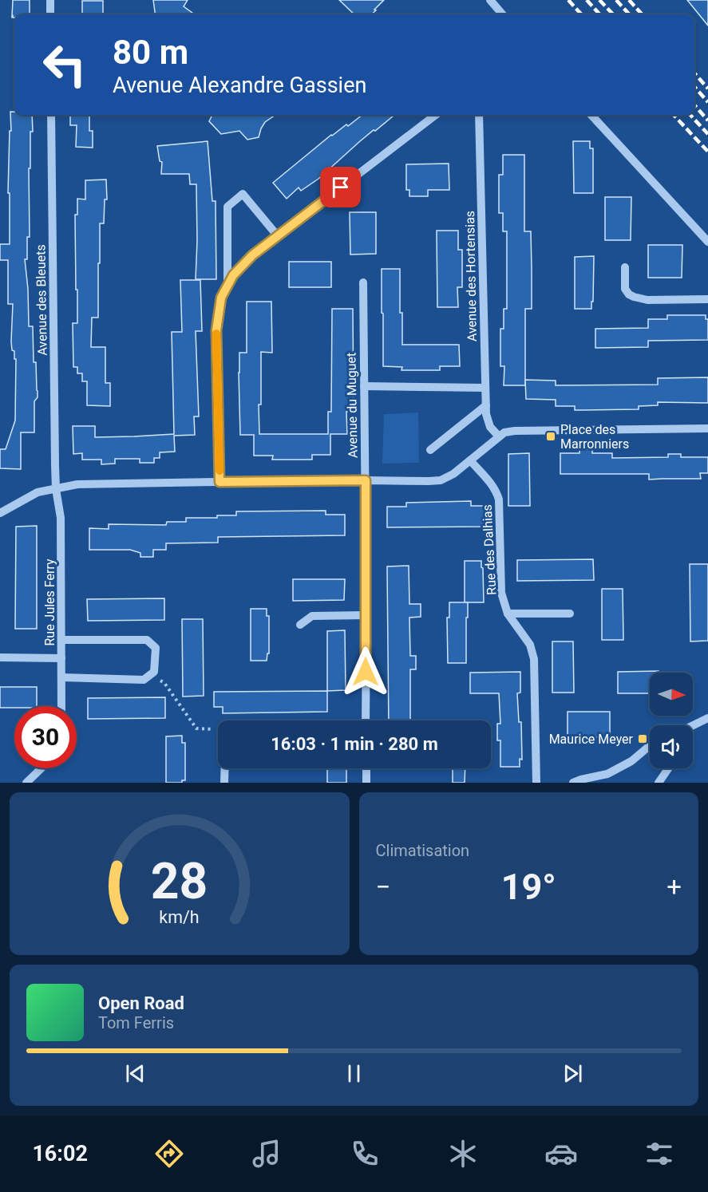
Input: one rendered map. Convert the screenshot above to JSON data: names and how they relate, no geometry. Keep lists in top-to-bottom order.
{
  "streets": {
    "street": [
      "Avenue des Hortensias",
      "Avenue des Bleuets",
      "Avenue du Muguet",
      "Rue des Dalhias",
      "Rue Jules Ferry"
    ]
  },
  "crossings": [
    ["Avenue des Bleuets", "Rue Jules Ferry"]
  ],
  "places": {
    "transit": ["Place des Marronniers", "Maurice Meyer"]
  },
  "north": "right",
  "page": {
    "turn": ["80 m", "Avenue Alexandre Gassien"],
    "limit": "30",
    "trip": "16:03 · 1 min · 280 m",
    "tile": "Climatisation",
    "heat": ["−", "19°", "+"],
    "song": ["Open Road", "Tom Ferris"],
    "tabs": "16:02",
    "gauge": ["28", "km/h"]
  }
}
